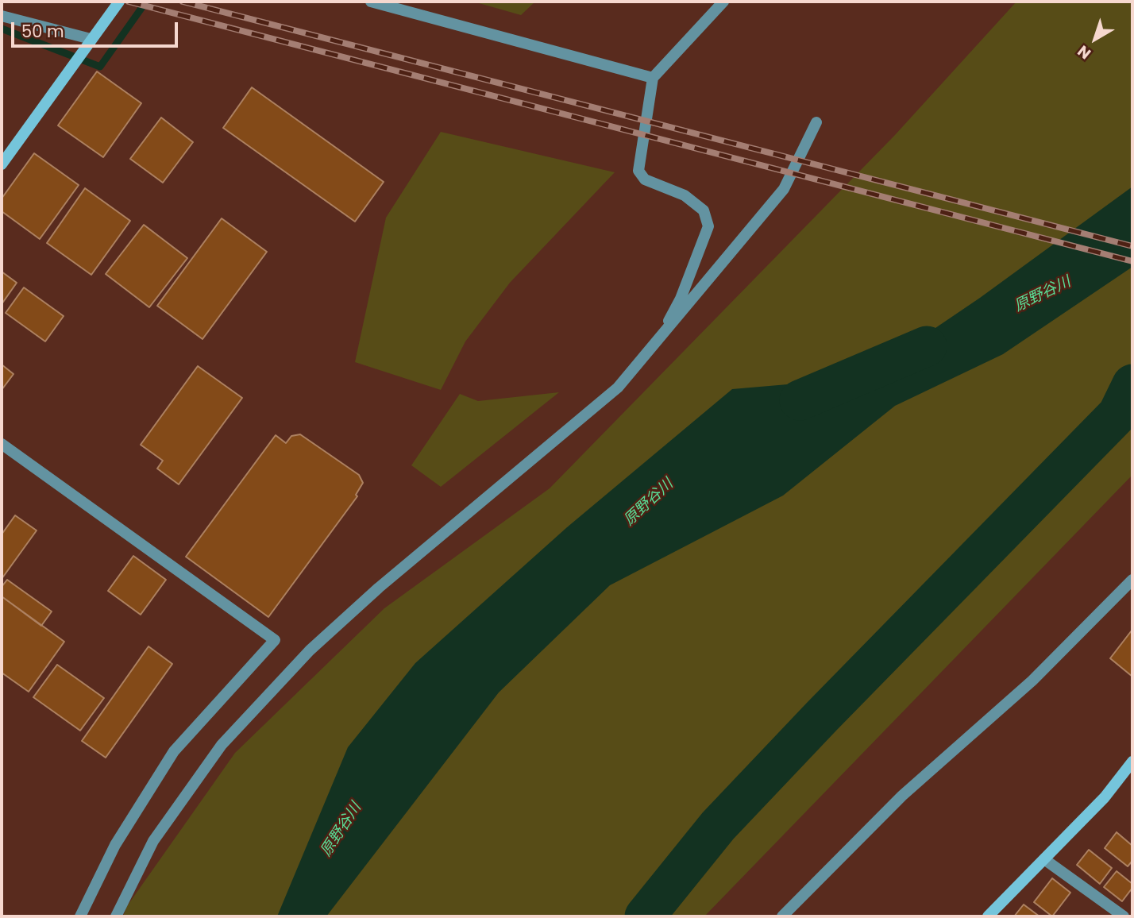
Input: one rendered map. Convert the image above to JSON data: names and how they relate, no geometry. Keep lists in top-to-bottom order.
{
  "water": ["原野谷川"],
  "scale_bar": "50 m",
  "north": "bottom left"
}
